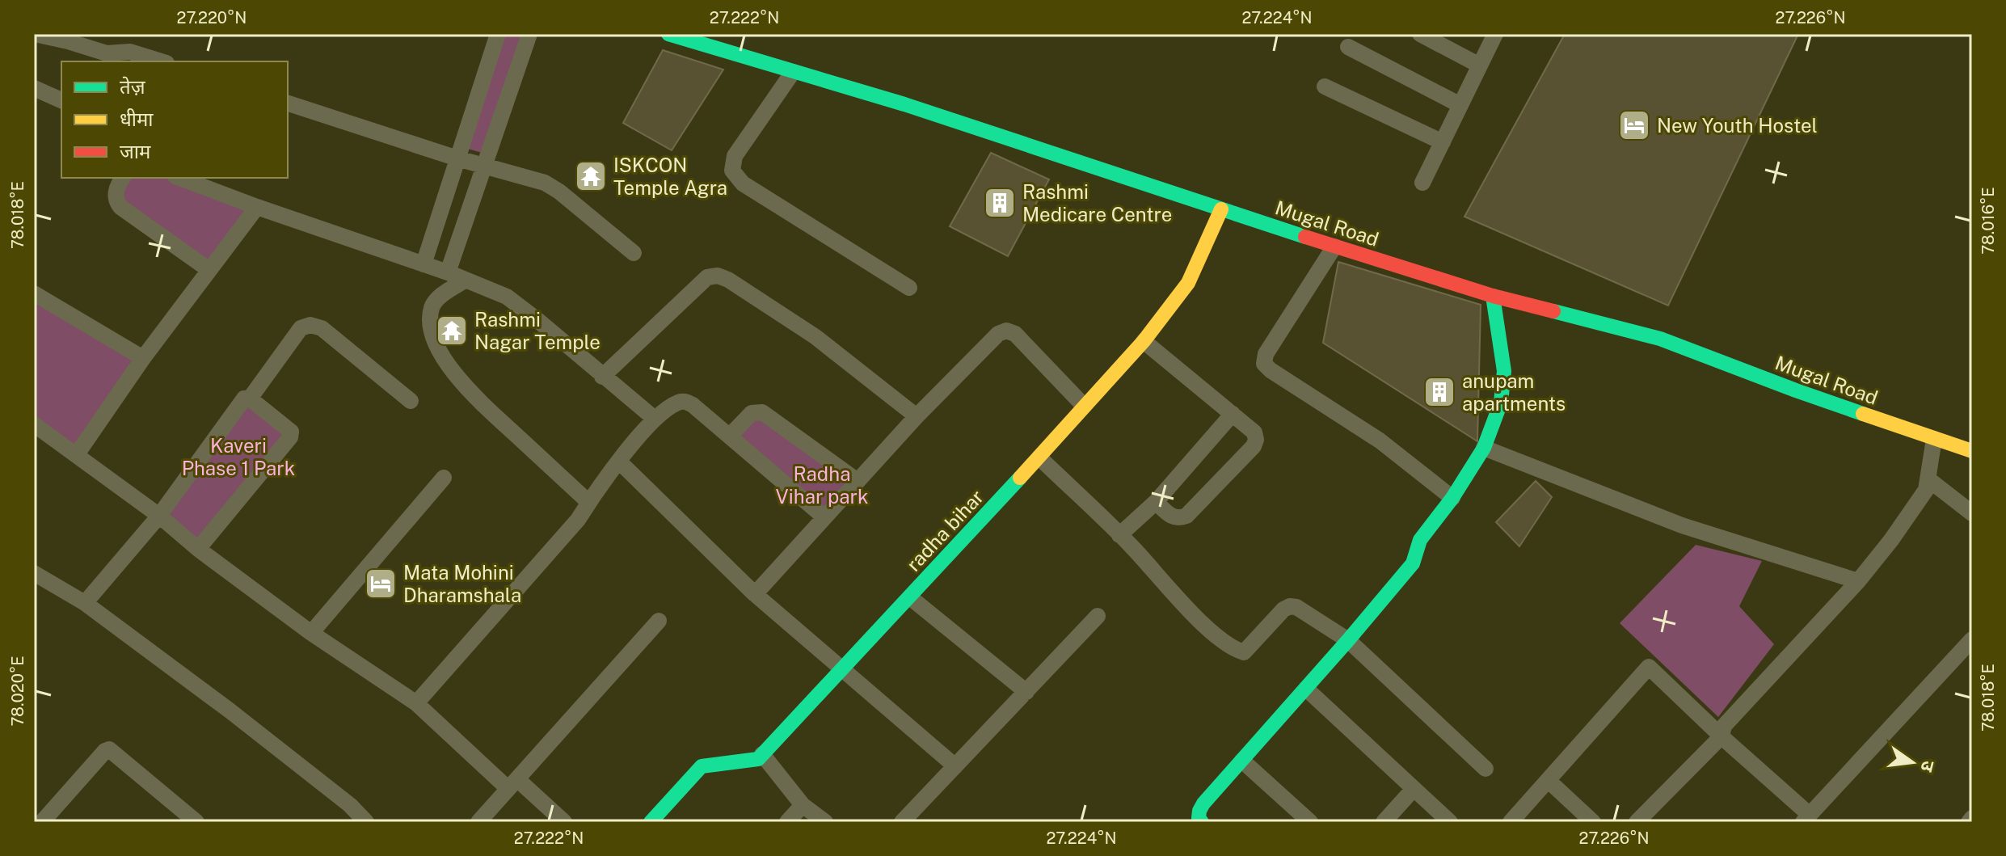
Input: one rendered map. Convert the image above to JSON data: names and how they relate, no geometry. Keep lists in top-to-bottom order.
{
  "streets": {
    "street": ["Mugal Road", "radha bihar"]
  },
  "crossings": [
    ["Mugal Road", "radha bihar"]
  ],
  "parks": ["Kaveri Phase 1 Park", "Radha Vihar park"],
  "places": {
    "hotel": ["New Youth Hostel", "Mata Mohini Dharamshala"],
    "temple": ["ISKCON Temple Agra", "Rashmi Nagar Temple"],
    "building": ["Rashmi Medicare Centre", "anupam apartments"]
  },
  "legend": ["तेज़", "धीमा", "जाम"],
  "north": "right",
  "coordinates": [
    "27.220°N",
    "27.222°N",
    "27.224°N",
    "27.226°N",
    "78.018°E",
    "78.016°E",
    "78.020°E"
  ]
}
